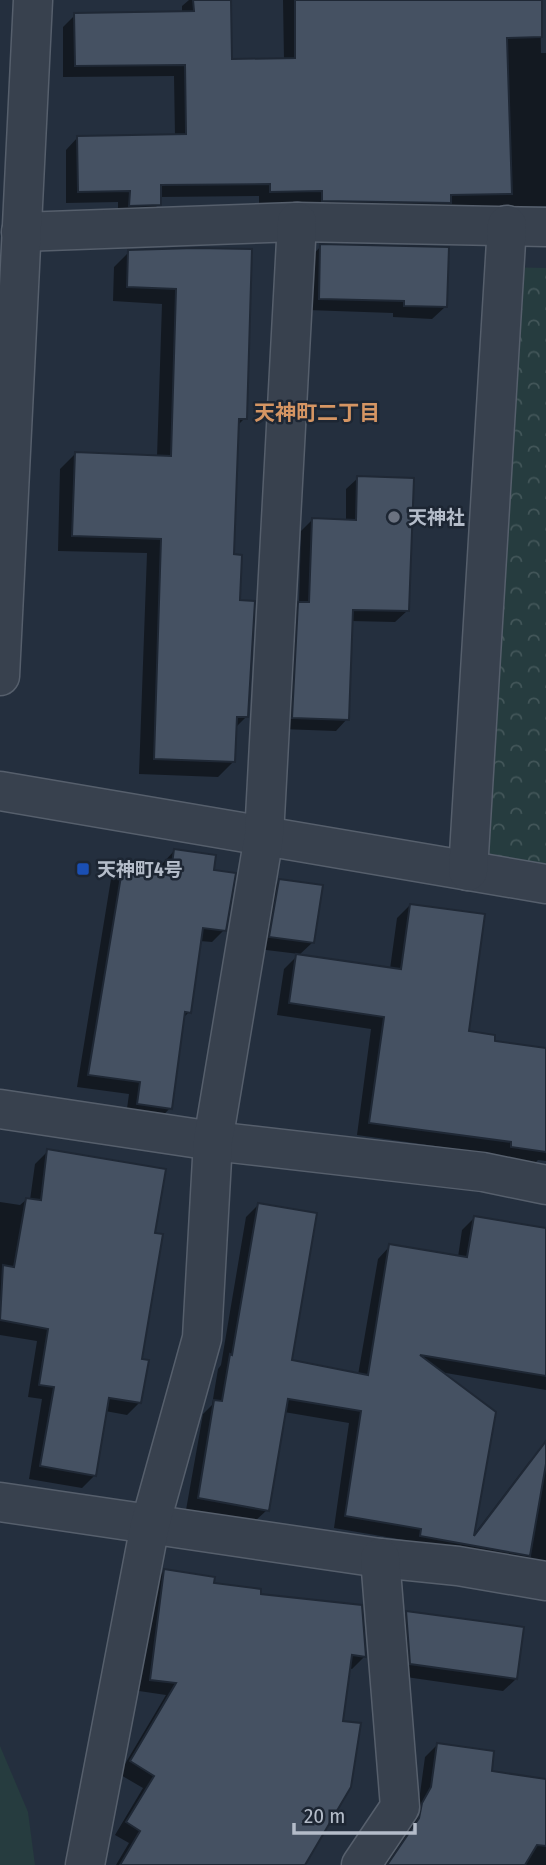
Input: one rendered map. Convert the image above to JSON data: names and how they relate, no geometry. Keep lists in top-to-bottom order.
{
  "districts": ["天神町二丁目"],
  "places": {
    "other": ["天神社"],
    "transit": ["天神町4号"]
  },
  "scale_bar": "20 m"
}
